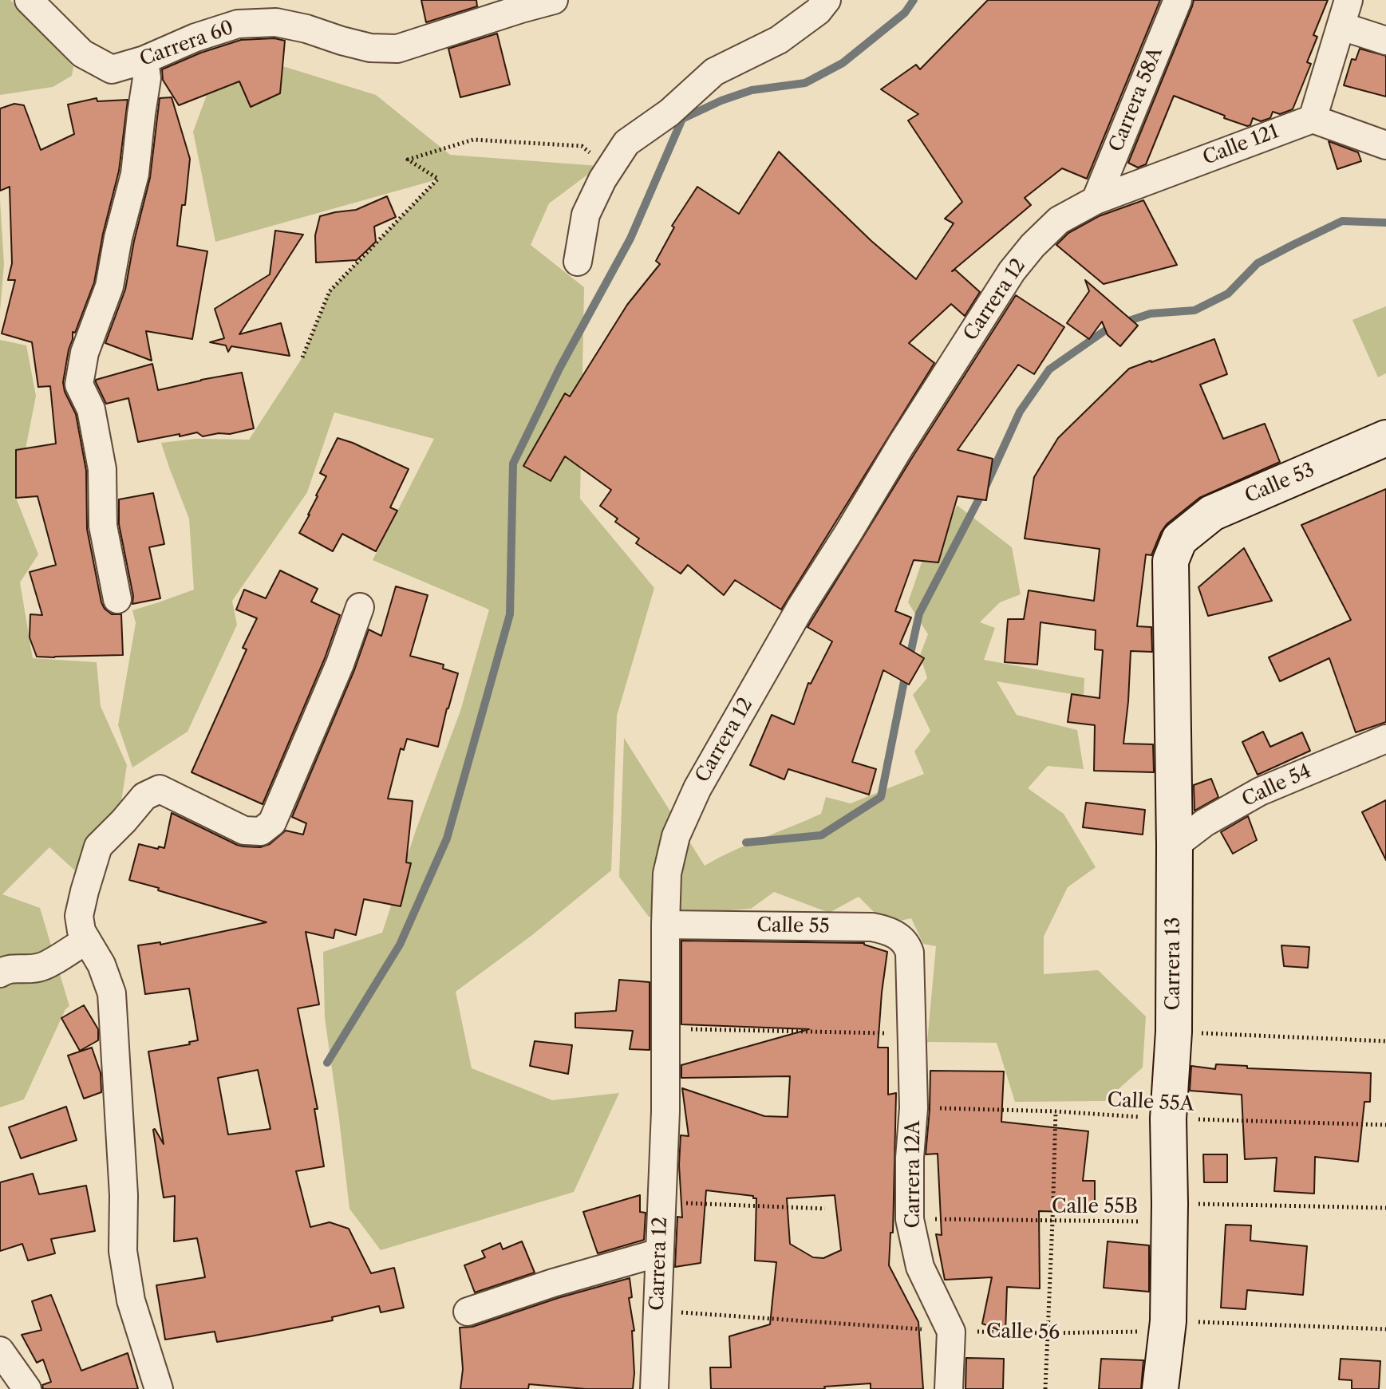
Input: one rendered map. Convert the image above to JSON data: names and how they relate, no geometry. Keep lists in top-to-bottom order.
{
  "streets": {
    "street": [
      "Carrera 60",
      "Carrera 58A",
      "Calle 121",
      "Carrera 12",
      "Calle 53",
      "Calle 54",
      "Calle 55",
      "Carrera 13",
      "Carrera 12A"
    ],
    "path": ["Calle 55A", "Calle 55B", "Calle 56"]
  },
  "crossings": [
    ["Carrera 58A", "Calle 121"],
    ["Carrera 58A", "Carrera 12"],
    ["Calle 121", "Carrera 12"],
    ["Carrera 12", "Calle 55"],
    ["Carrera 12", "Calle 56"],
    ["Calle 53", "Carrera 13"],
    ["Calle 54", "Carrera 13"],
    ["Calle 55", "Carrera 12A"],
    ["Carrera 13", "Calle 55A"],
    ["Carrera 13", "Calle 55B"],
    ["Carrera 13", "Calle 56"],
    ["Calle 55A", "Carrera 12A"],
    ["Carrera 12A", "Calle 55B"],
    ["Carrera 12A", "Calle 56"]
  ]
}
